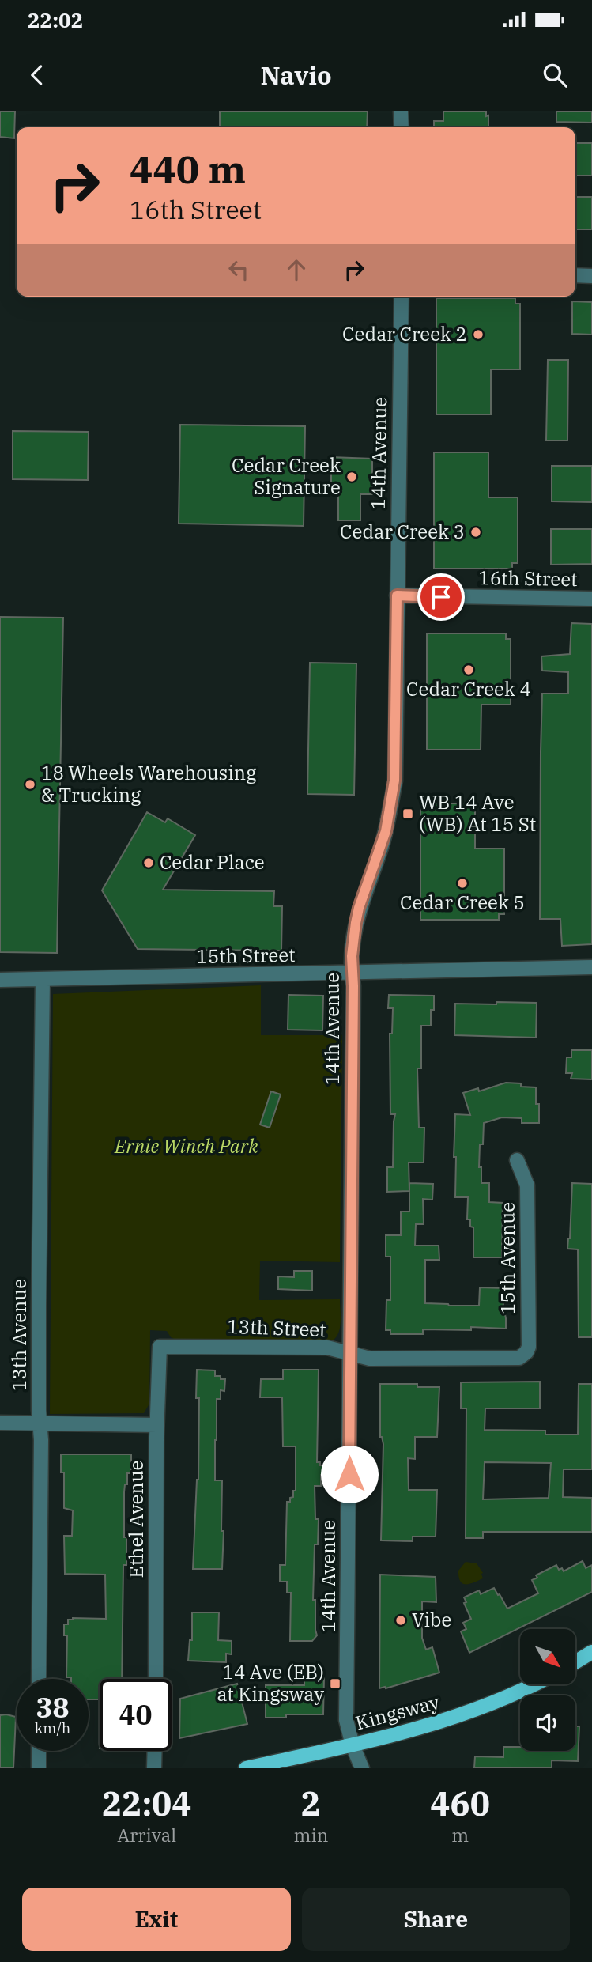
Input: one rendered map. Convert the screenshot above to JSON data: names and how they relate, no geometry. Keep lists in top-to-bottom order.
{
  "streets": {
    "main road": ["Kingsway"],
    "street": [
      "14th Avenue",
      "16th Street",
      "15th Street",
      "15th Avenue",
      "13th Street",
      "13th Avenue",
      "Ethel Avenue"
    ]
  },
  "crossings": [
    ["14th Avenue", "16th Street"],
    ["14th Avenue", "15th Street"],
    ["14th Avenue", "13th Street"],
    ["14th Avenue", "Kingsway"],
    ["15th Street", "13th Avenue"],
    ["15th Avenue", "13th Street"],
    ["13th Street", "Ethel Avenue"]
  ],
  "parks": ["Ernie Winch Park"],
  "places": {
    "other": [
      "Cedar Creek 2",
      "Cedar Creek Signature",
      "Cedar Creek 3",
      "Cedar Creek 4",
      "18 Wheels Warehousing & Trucking",
      "Cedar Place",
      "Cedar Creek 5",
      "Vibe"
    ],
    "transit": ["WB 14 Ave (WB) At 15 St", "14 Ave (EB) at Kingsway"]
  },
  "north": "bottom right",
  "page": {
    "status": "22:02",
    "header": "Navio",
    "turn": ["440 m", "16th Street"],
    "speed": "38 km/h",
    "limit": "40",
    "eta": [
      "22:04",
      "Arrival",
      "2",
      "min",
      "460",
      "m"
    ],
    "buttons": ["Exit", "Share"]
  }
}
